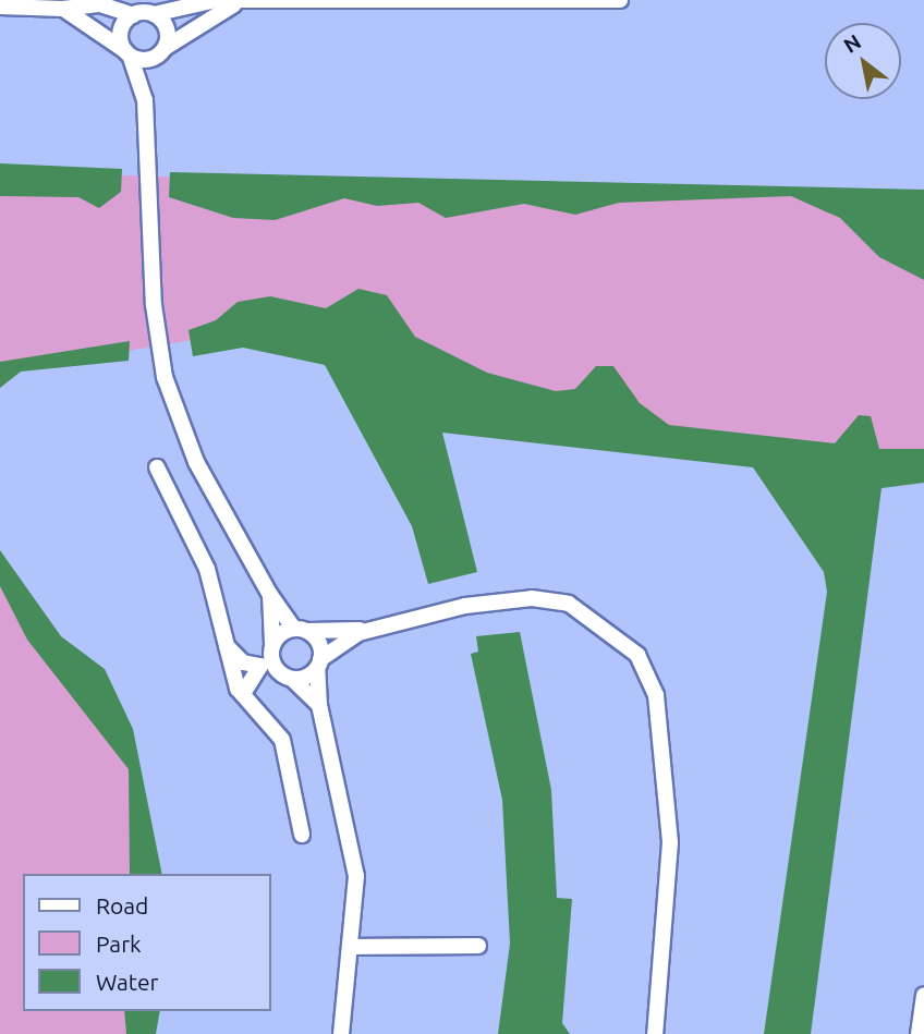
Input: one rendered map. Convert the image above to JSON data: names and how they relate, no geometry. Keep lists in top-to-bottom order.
{
  "legend": ["Road", "Park", "Water"],
  "north": "top left"
}
